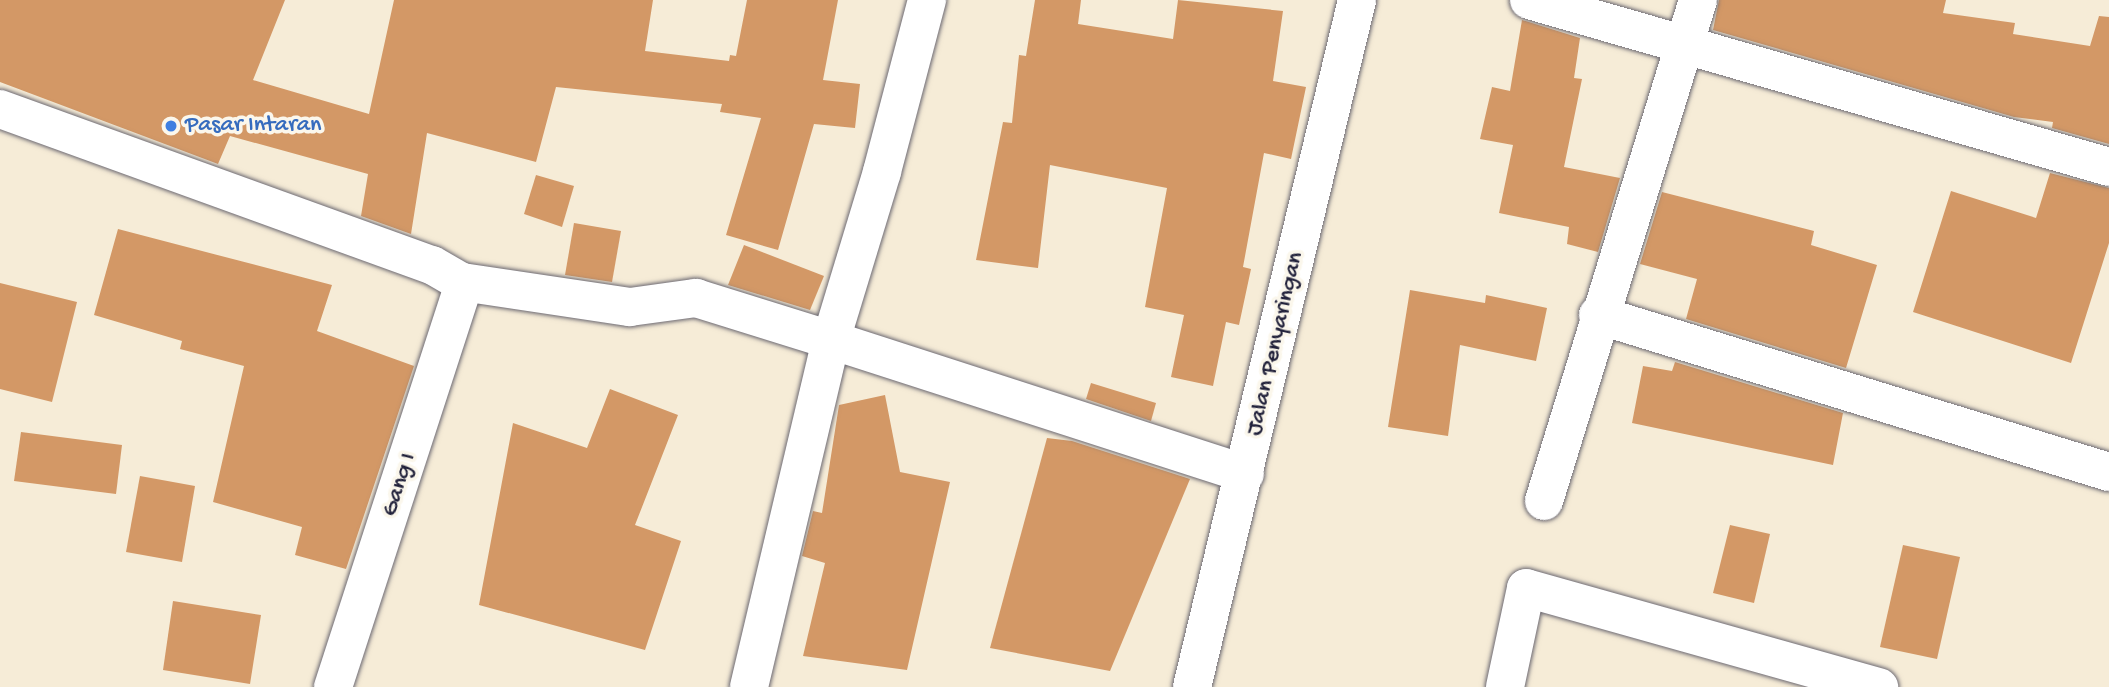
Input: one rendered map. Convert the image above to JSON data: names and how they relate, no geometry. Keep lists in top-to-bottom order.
{
  "streets": {
    "street": ["Jalan Penyaringan", "Gang I"]
  },
  "places": ["Pasar Intaran"]
}
